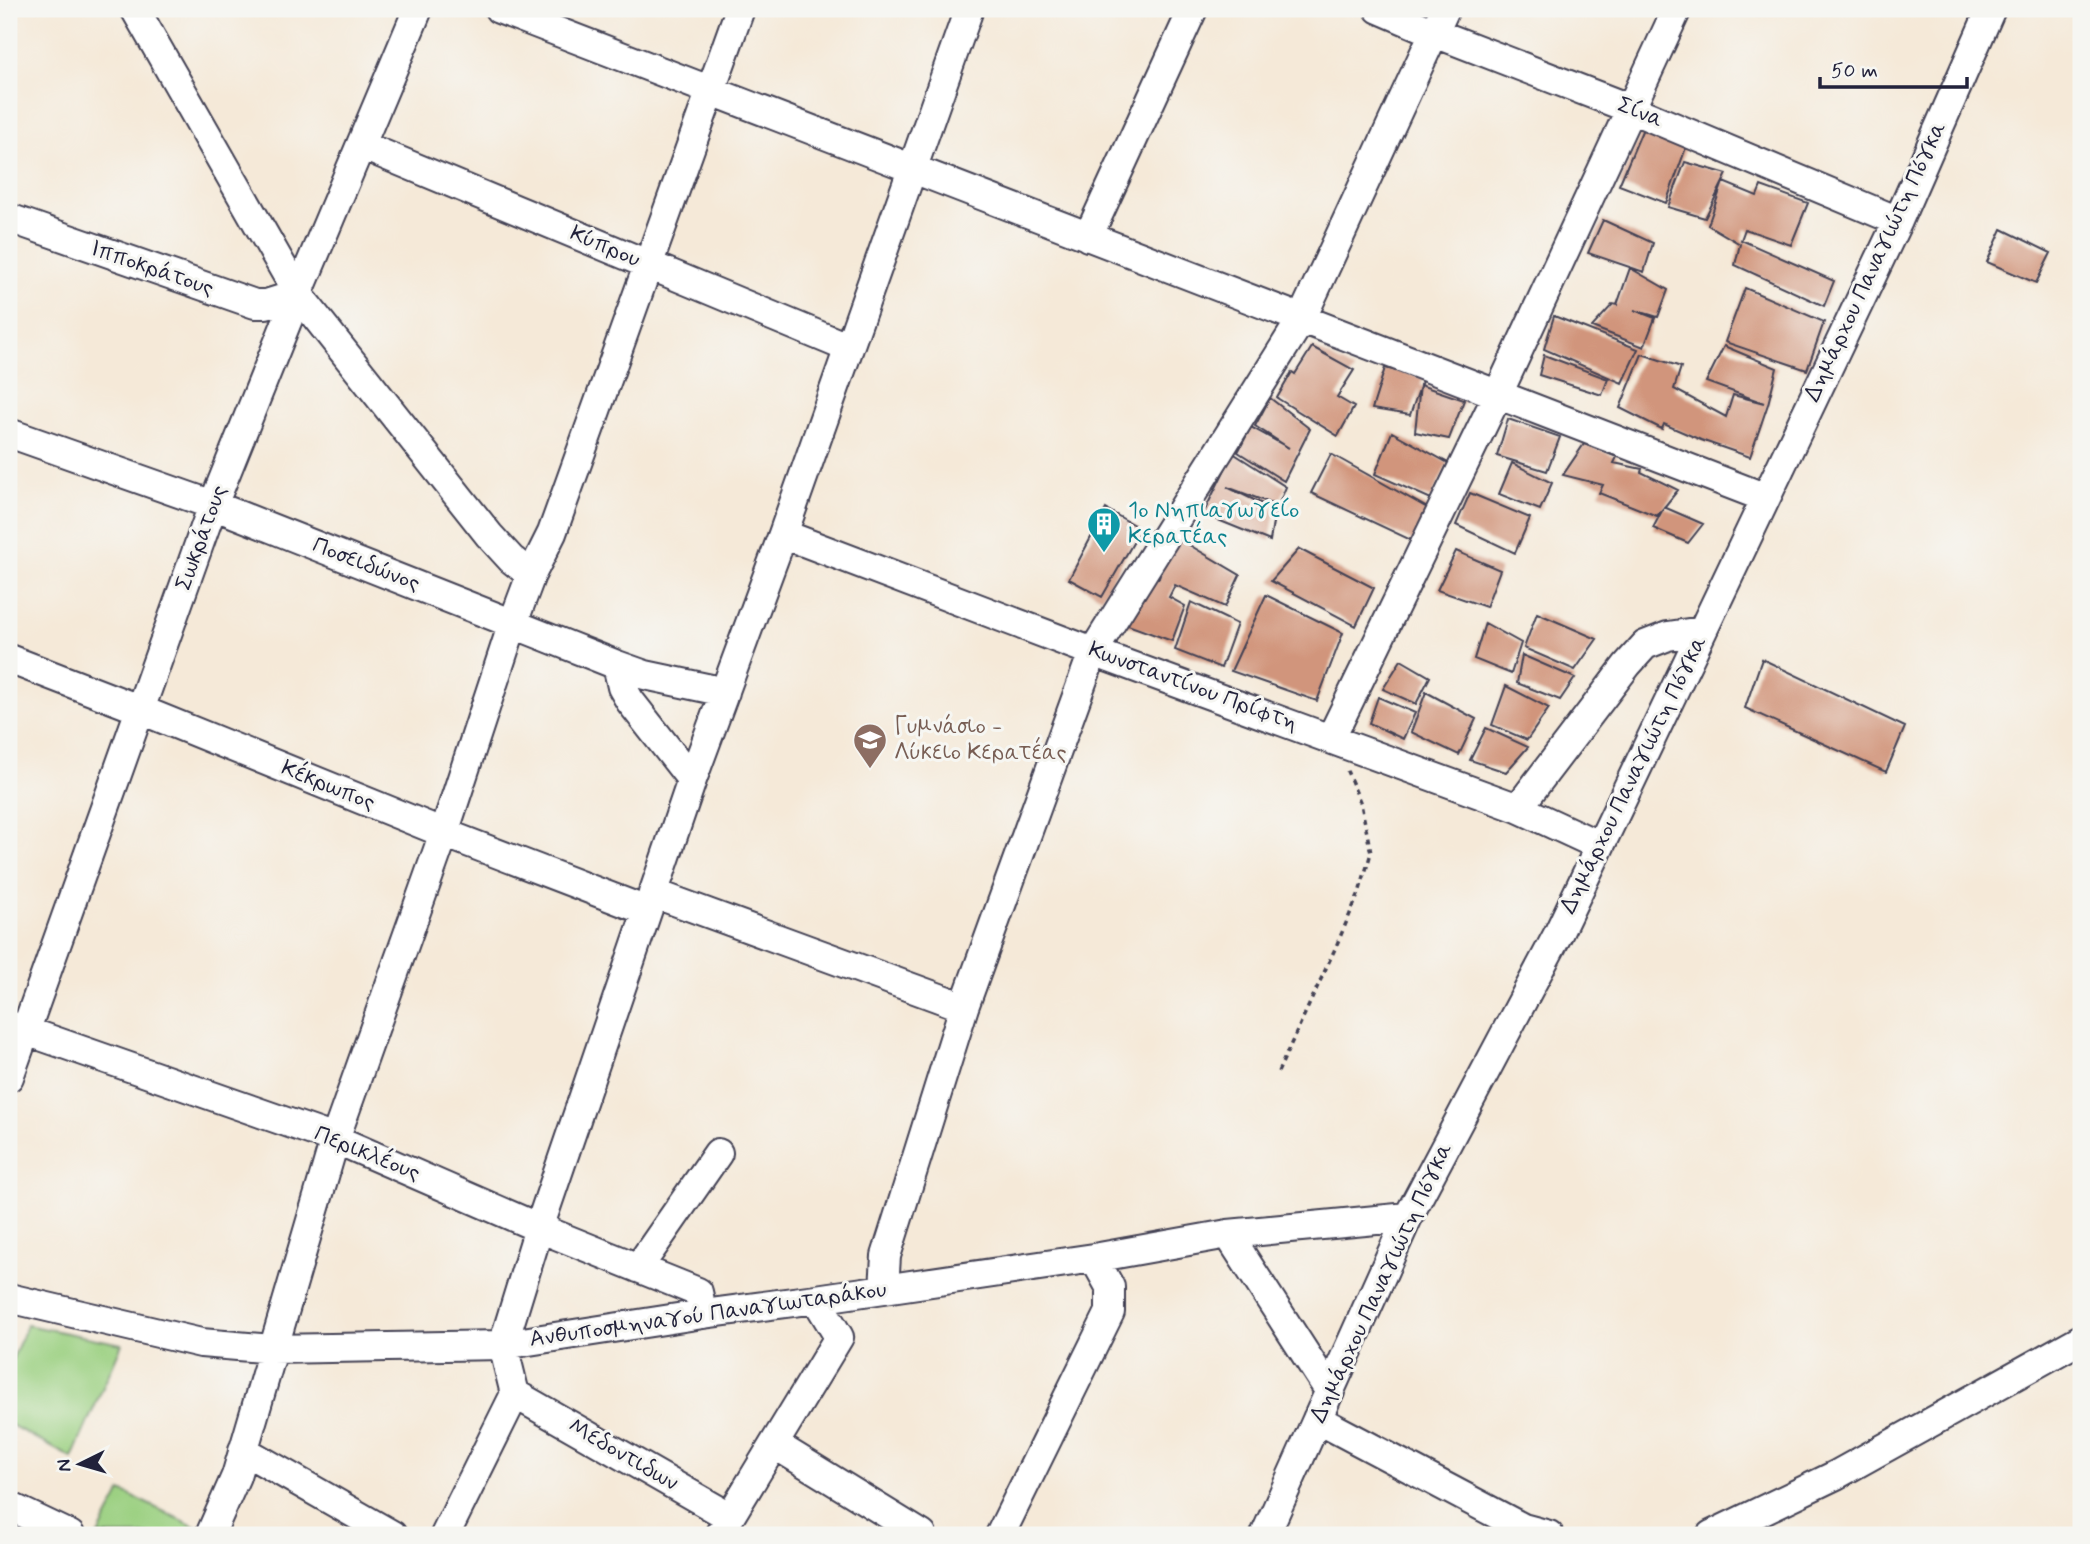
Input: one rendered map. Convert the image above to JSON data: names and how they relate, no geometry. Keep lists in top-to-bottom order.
{
  "streets": {
    "street": [
      "Σίνα",
      "Κύπρου",
      "Δημάρχου Παναγιώτη Πόγκα",
      "Ιπποκράτους",
      "Σωκράτους",
      "Ποσειδώνος",
      "Κωνσταντίνου Πρίφτη",
      "Κέκρωπος",
      "Περικλέους",
      "Ανθυποσμηναγού Παναγιωταράκου",
      "Μεδοντιδων"
    ]
  },
  "crossings": [
    ["Σίνα", "Δημάρχου Παναγιώτη Πόγκα"],
    ["Κύπρου", "Σωκράτους"],
    ["Δημάρχου Παναγιώτη Πόγκα", "Κωνσταντίνου Πρίφτη"],
    ["Δημάρχου Παναγιώτη Πόγκα", "Ανθυποσμηναγού Παναγιωταράκου"],
    ["Ιπποκράτους", "Σωκράτους"],
    ["Σωκράτους", "Ποσειδώνος"],
    ["Σωκράτους", "Κέκρωπος"],
    ["Σωκράτους", "Περικλέους"],
    ["Περικλέους", "Ανθυποσμηναγού Παναγιωταράκου"]
  ],
  "places": {
    "building": ["1ο Νηπιαγωγείο Κερατέας"],
    "school or university": ["Γυμνάσιο - Λύκειο Κερατέας"]
  },
  "scale_bar": "50 m",
  "north": "left"
}
